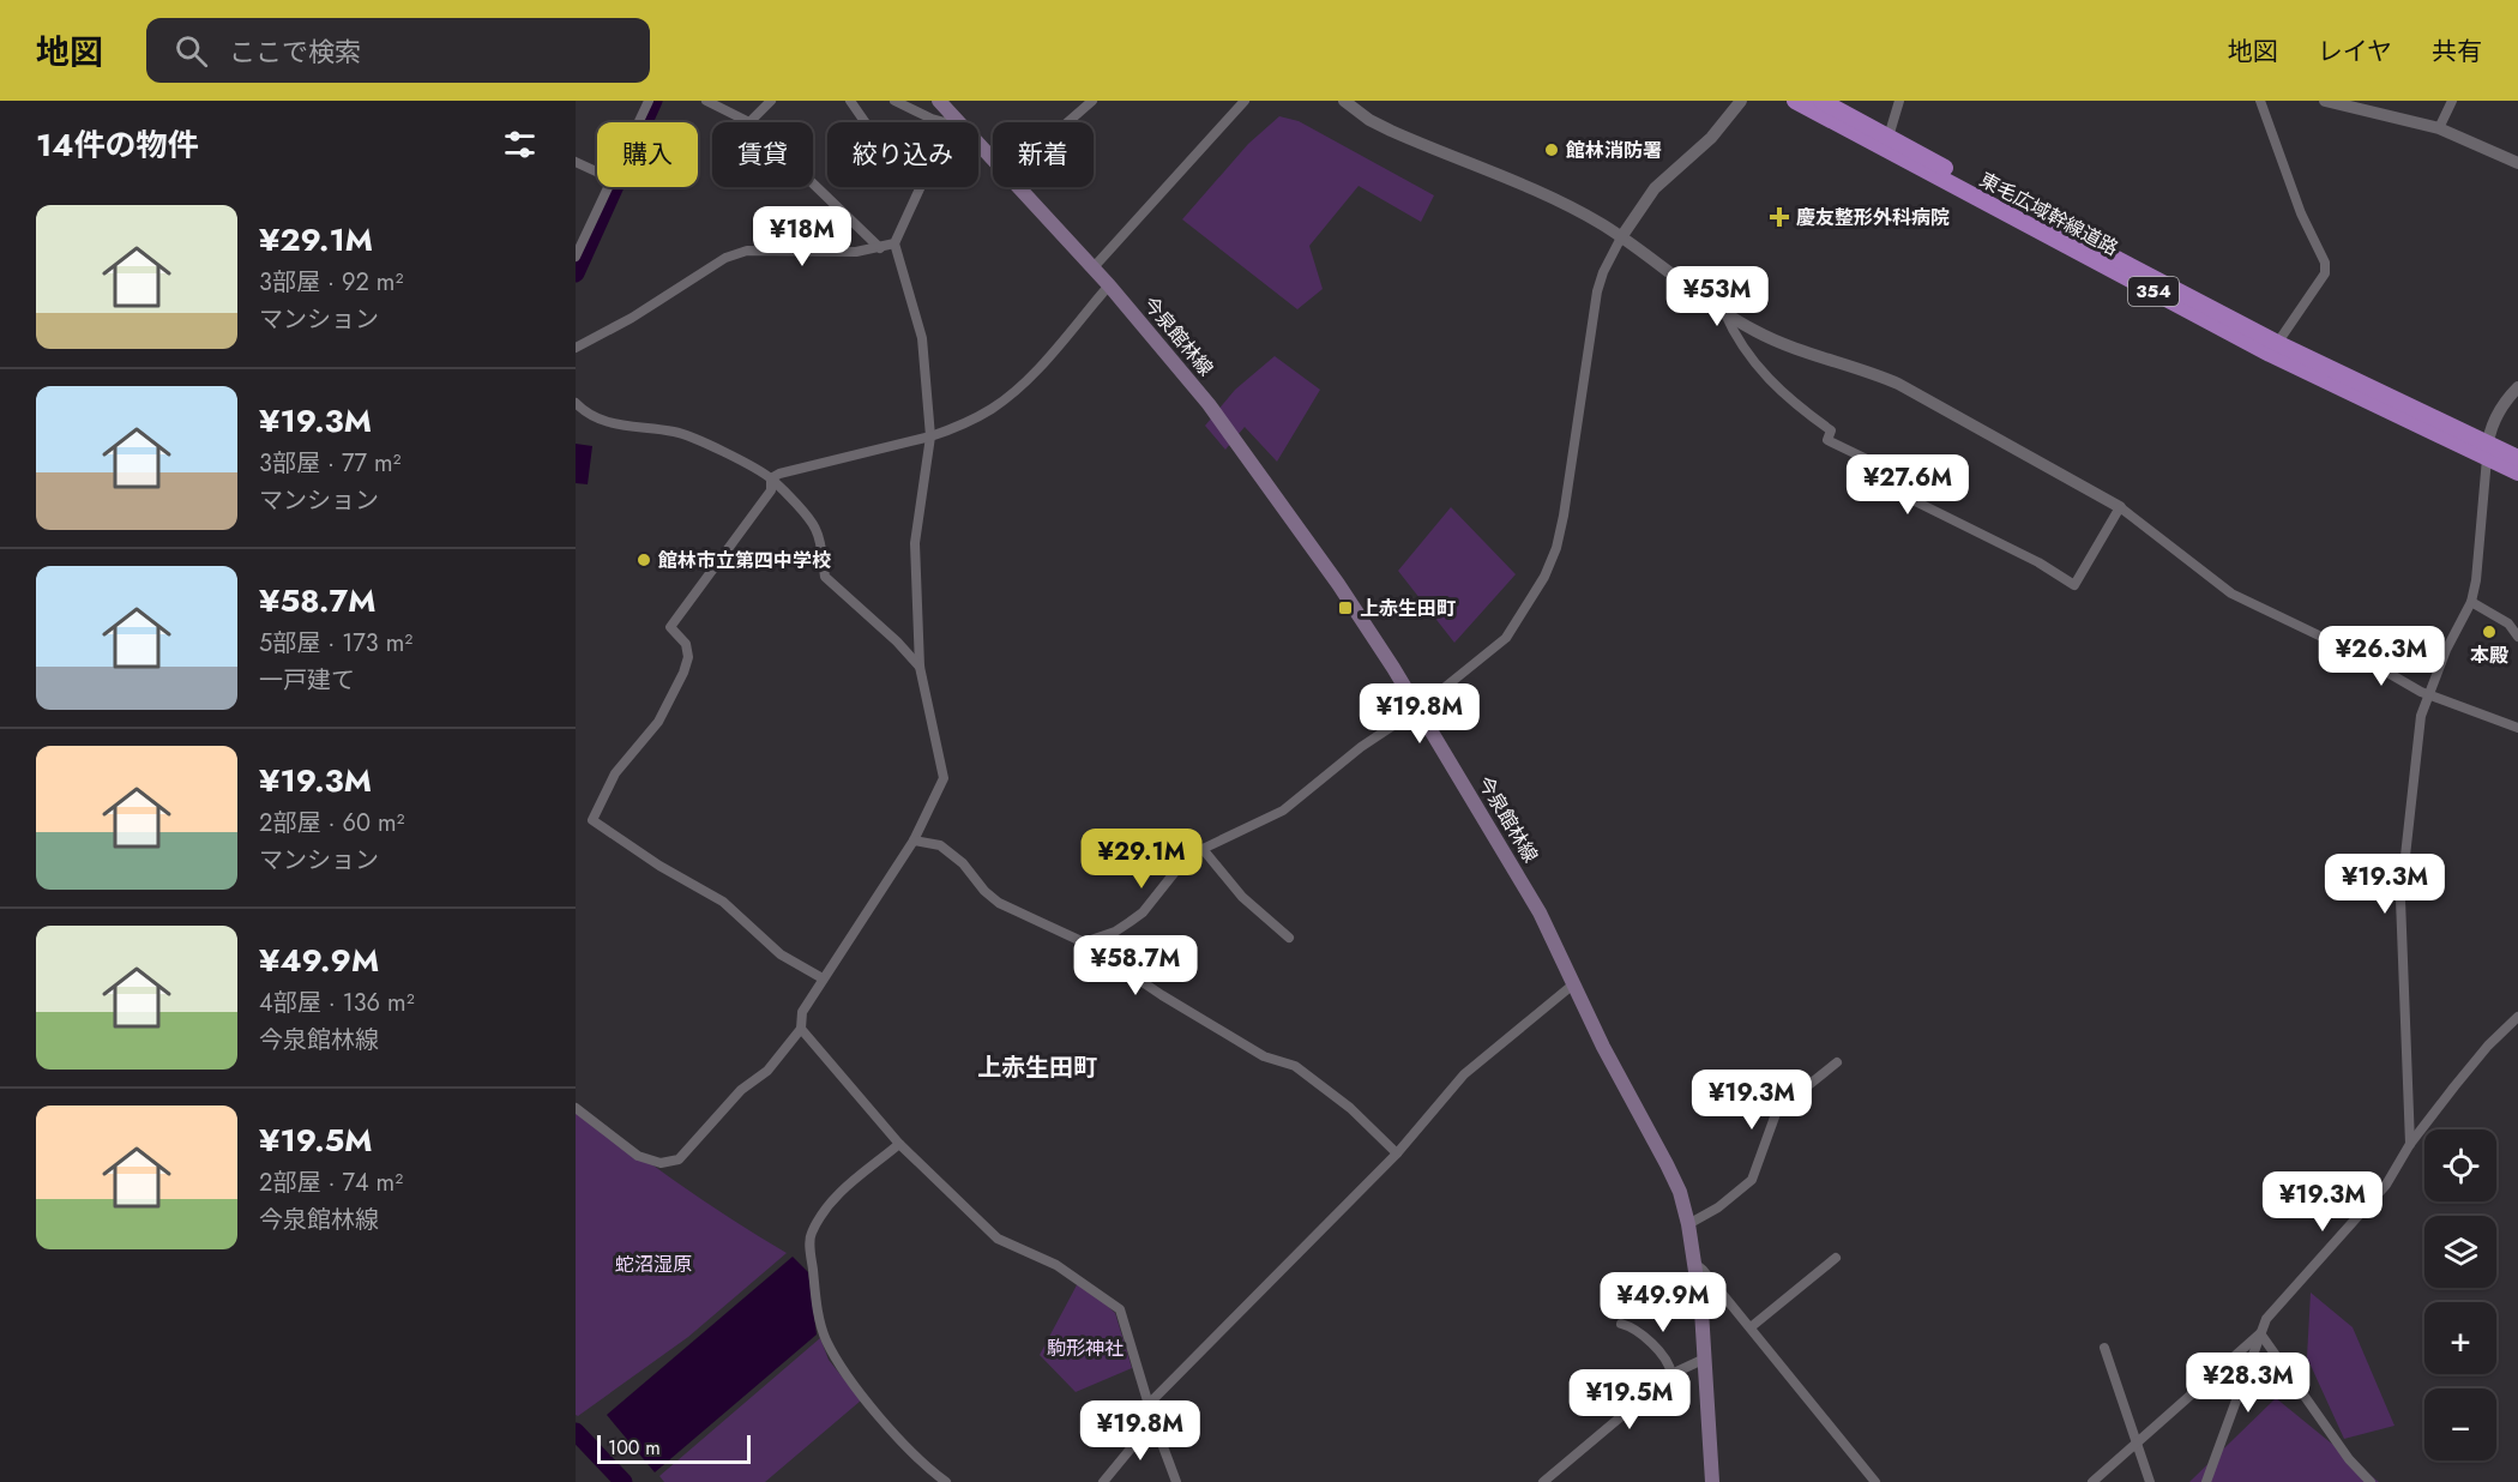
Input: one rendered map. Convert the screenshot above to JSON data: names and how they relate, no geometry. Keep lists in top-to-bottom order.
{
  "streets": {
    "highway": ["東毛広域幹線道路", "354"],
    "main road": ["今泉館林線"]
  },
  "districts": ["上赤生田町"],
  "parks": ["蛇沼湿原", "駒形神社"],
  "places": {
    "other": ["館林消防署", "館林市立第四中学校", "本殿"],
    "health": ["慶友整形外科病院"],
    "transit": ["上赤生田町"]
  },
  "scale_bar": "100 m",
  "page": {
    "header": "地図",
    "search": "ここで検索",
    "nav": ["地図", "レイヤ", "共有"],
    "heading": "14件の物件",
    "chip": [
      "購入",
      "賃貸",
      "絞り込み",
      "新着"
    ],
    "list": [
      {
        "name": "¥29.1M",
        "note": "3部屋 · 92 m² · マンション"
      },
      {
        "name": "¥19.3M",
        "note": "3部屋 · 77 m² · マンション"
      },
      {
        "name": "¥58.7M",
        "note": "5部屋 · 173 m² · 一戸建て"
      },
      {
        "name": "¥19.3M",
        "note": "2部屋 · 60 m² · マンション"
      },
      {
        "name": "¥49.9M",
        "note": "4部屋 · 136 m² · 今泉館林線"
      },
      {
        "name": "¥19.5M",
        "note": "2部屋 · 74 m² · 今泉館林線"
      }
    ],
    "price": [
      "¥18M",
      "¥53M",
      "¥27.6M",
      "¥26.3M",
      "¥19.8M",
      "¥29.1M",
      "¥19.3M",
      "¥58.7M",
      "¥19.3M",
      "¥19.3M",
      "¥49.9M",
      "¥28.3M",
      "¥19.5M",
      "¥19.8M"
    ],
    "map_buttons": ["+", "−"],
    "scale": "100 m"
  }
}
